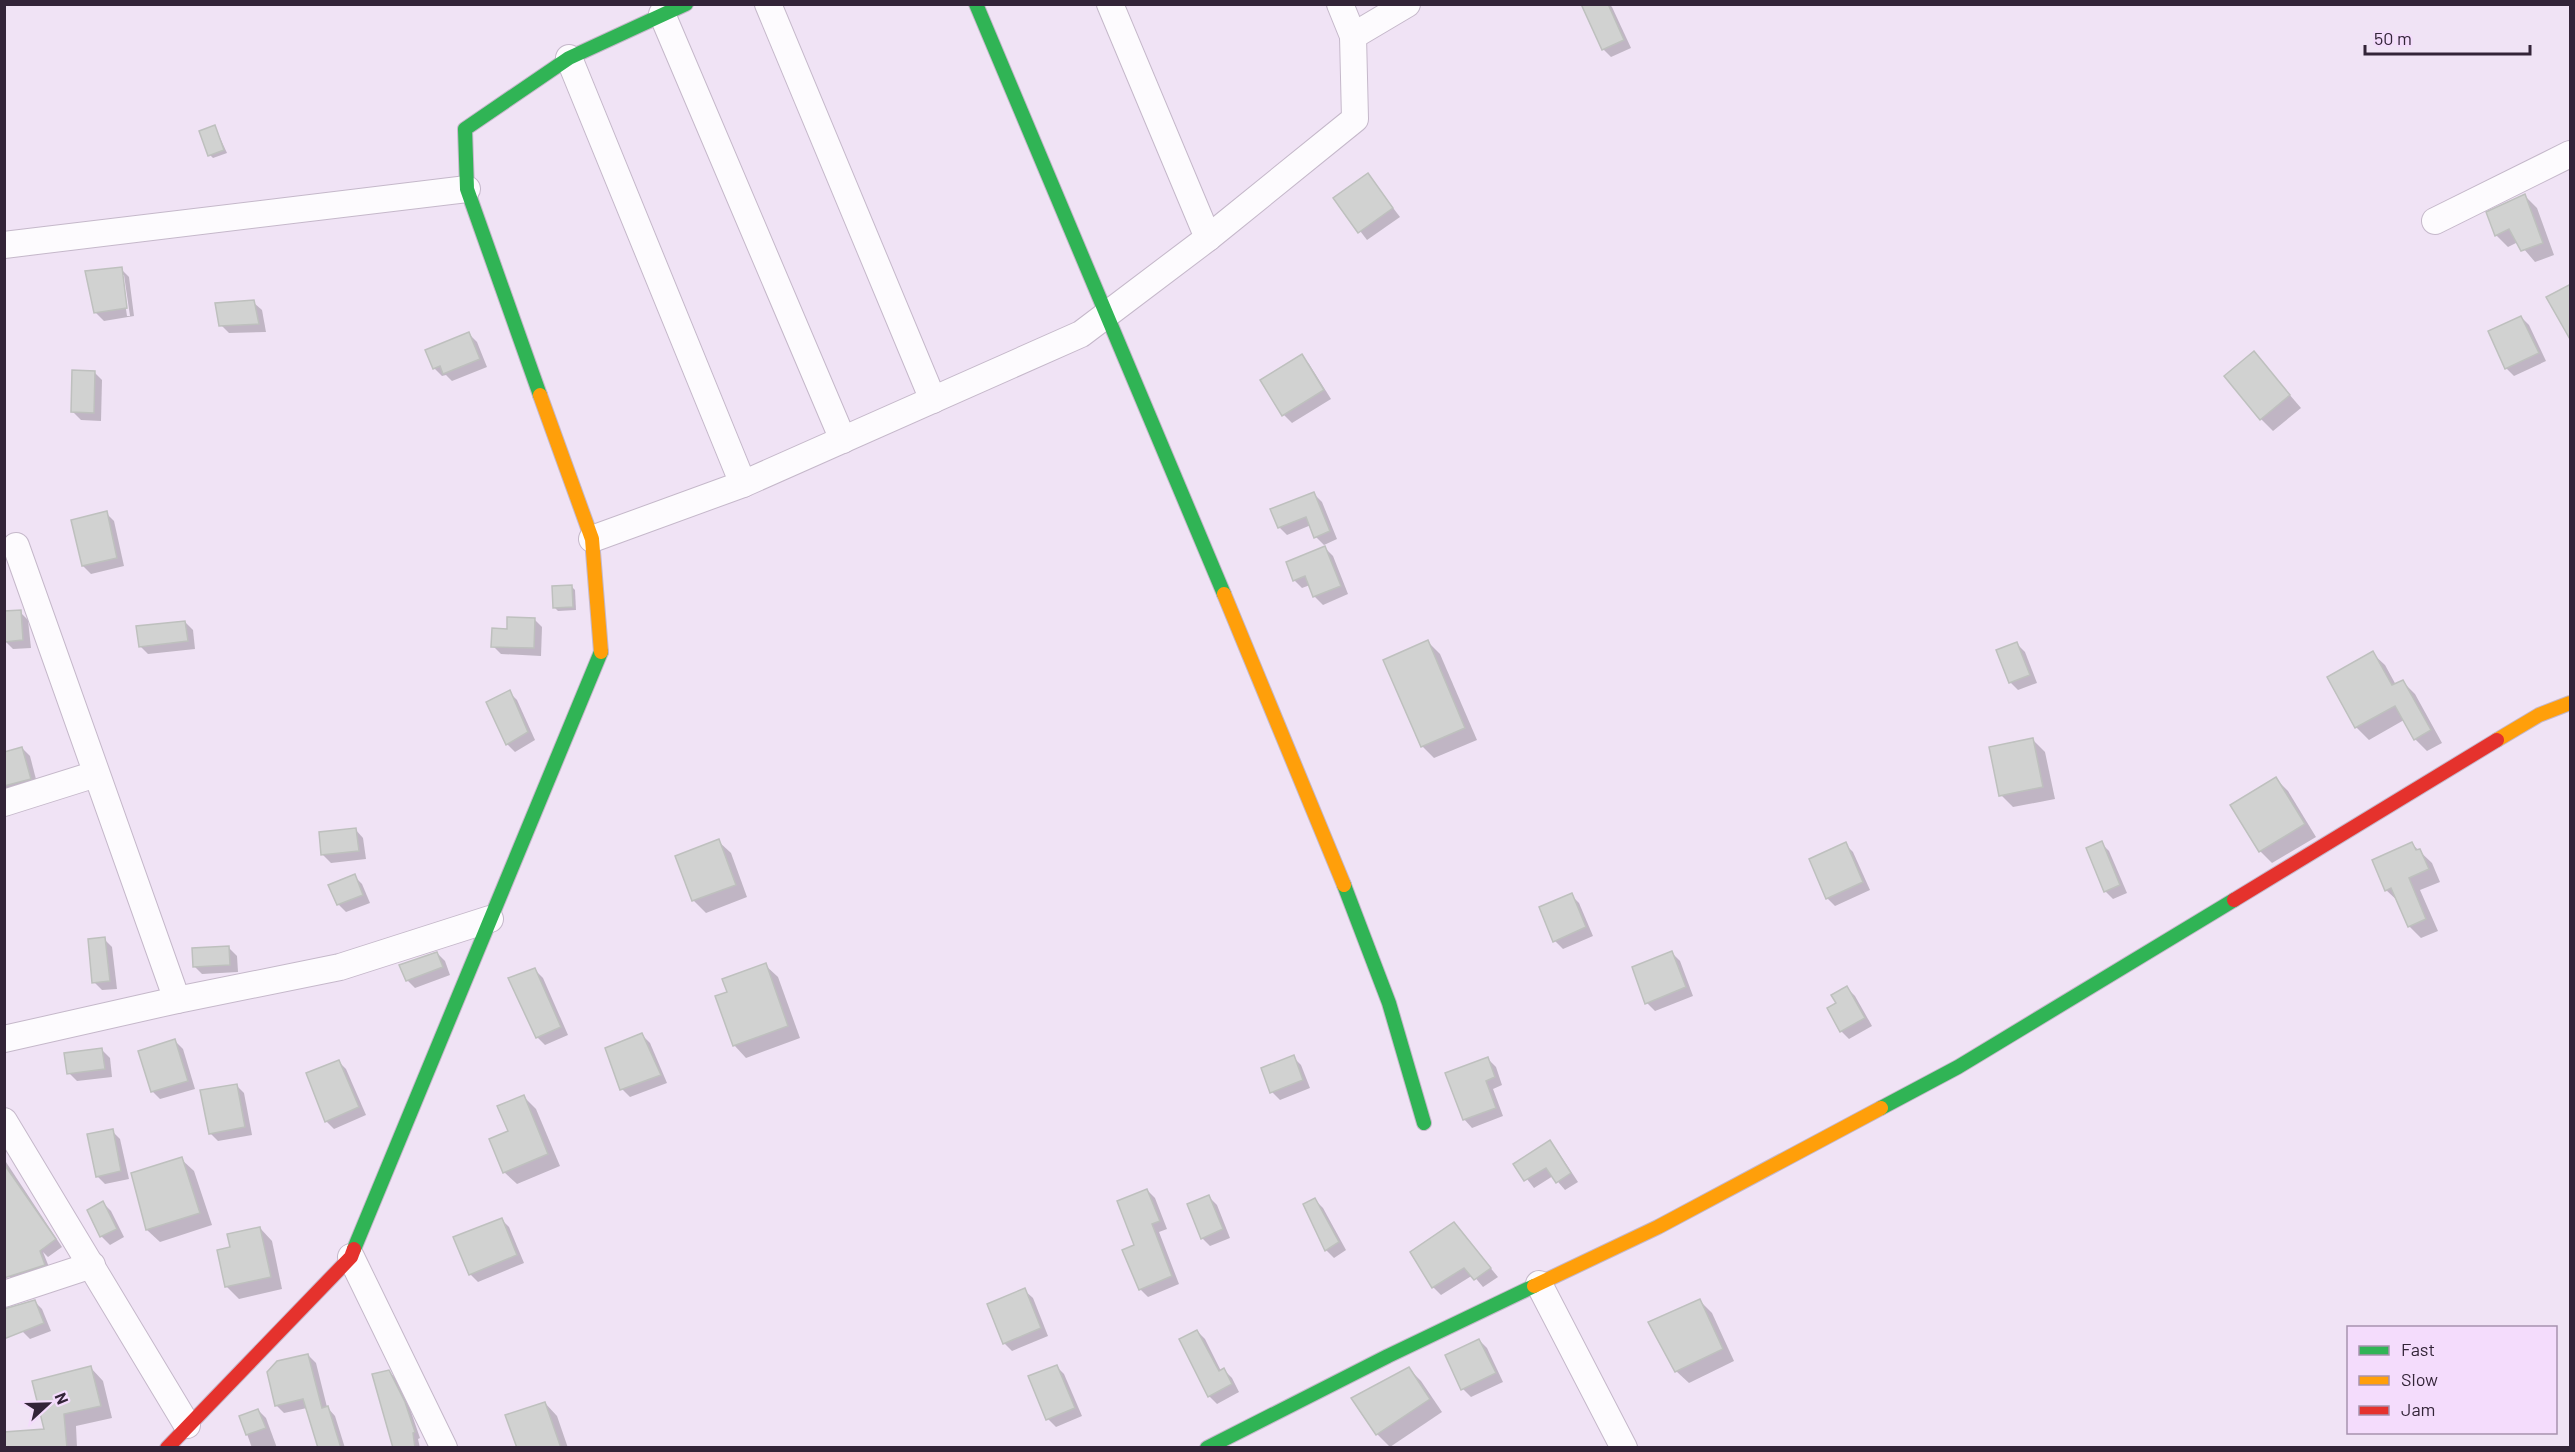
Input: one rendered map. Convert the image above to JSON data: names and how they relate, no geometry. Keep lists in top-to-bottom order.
{
  "legend": ["Fast", "Slow", "Jam"],
  "scale_bar": "50 m",
  "north": "right"
}
